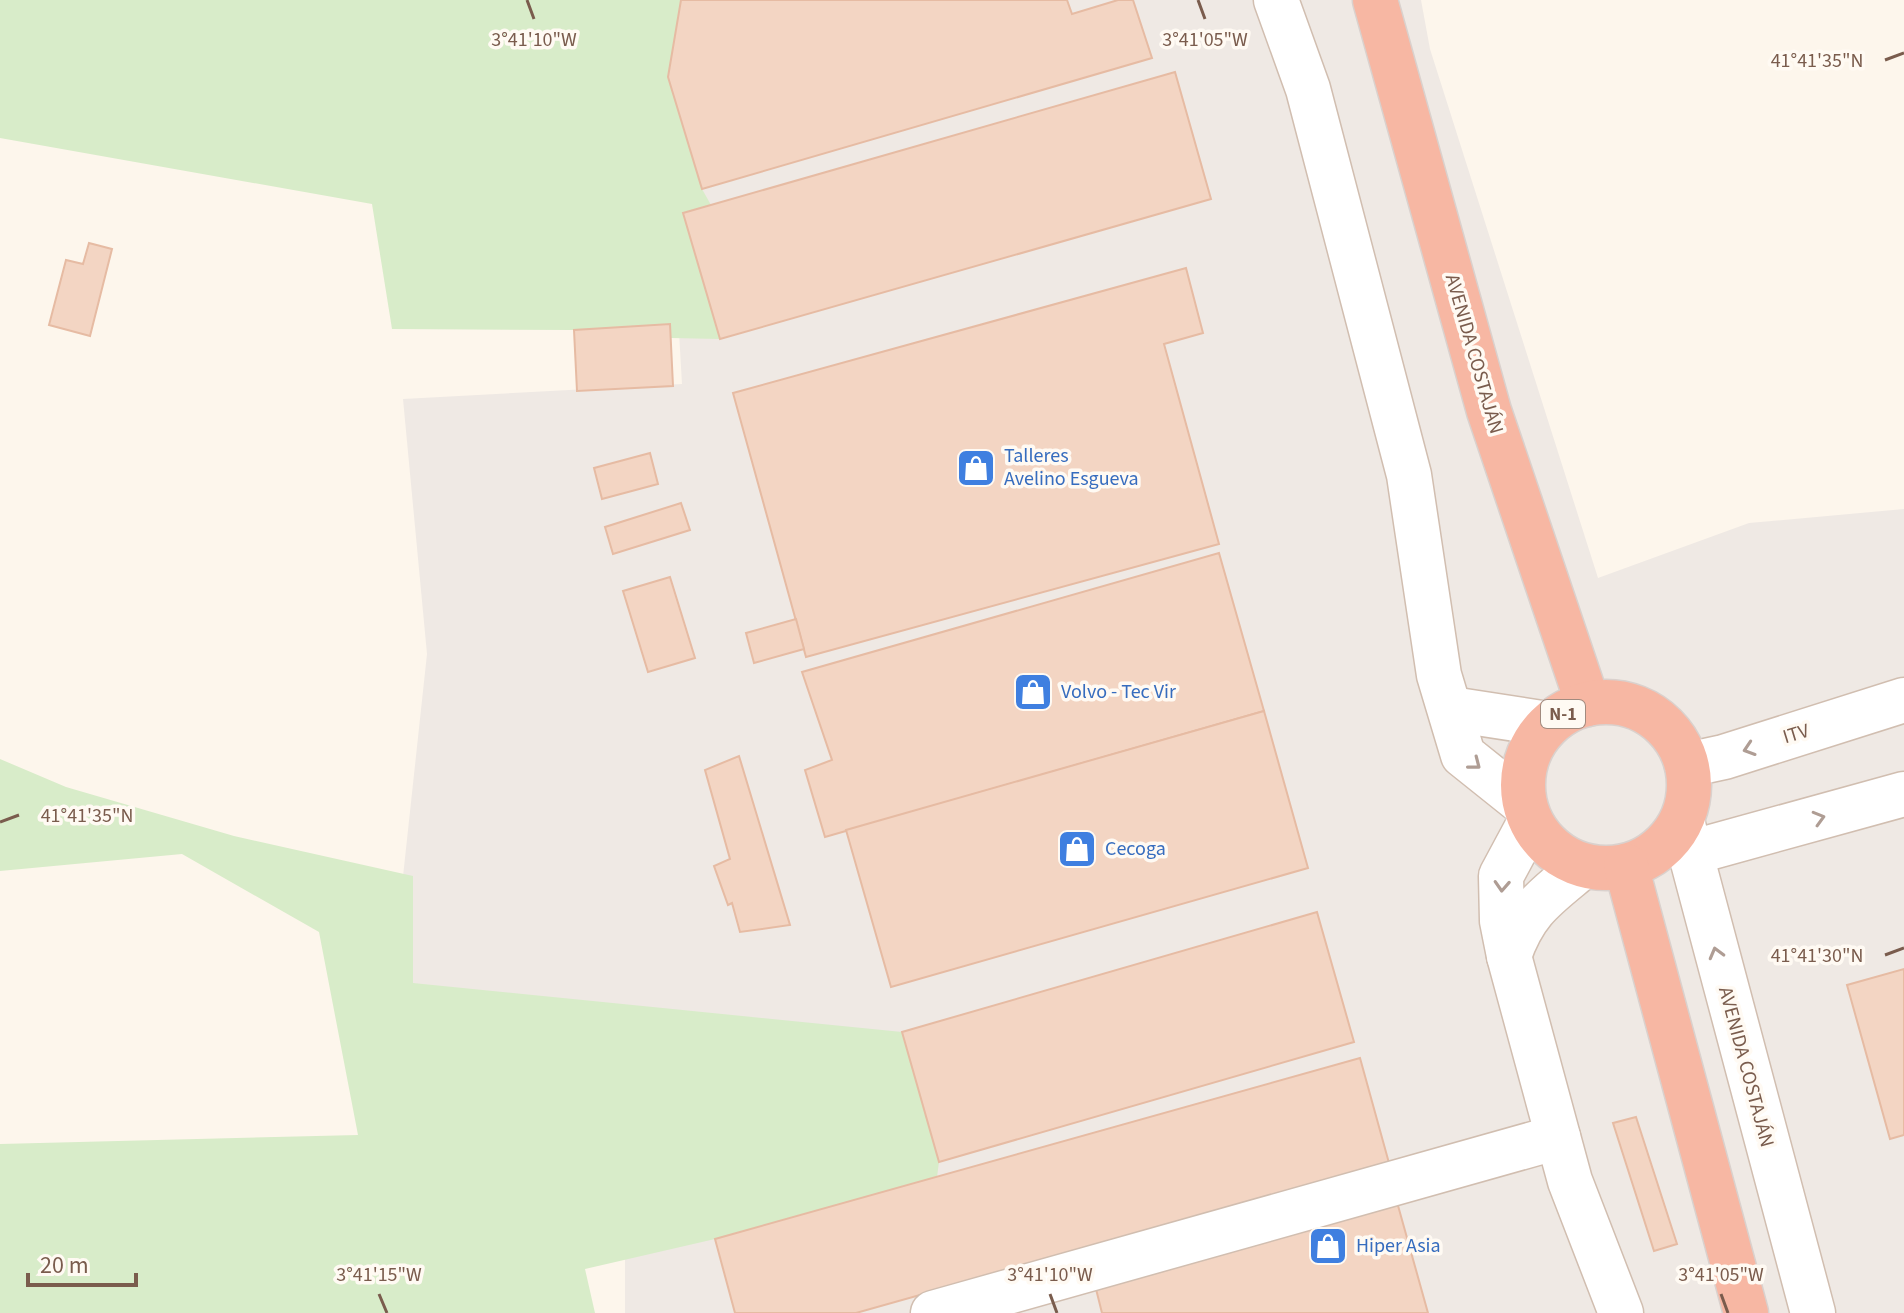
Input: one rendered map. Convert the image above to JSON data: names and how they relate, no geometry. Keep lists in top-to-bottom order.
{
  "streets": {
    "highway": ["AVENIDA COSTAJÁN", "N-1"],
    "street": ["ITV"]
  },
  "crossings": [
    ["AVENIDA COSTAJÁN", "N-1"],
    ["AVENIDA COSTAJÁN", "ITV"],
    ["N-1", "ITV"]
  ],
  "places": {
    "shop": [
      "Talleres Avelino Esgueva",
      "Volvo - Tec Vir",
      "Cecoga",
      "Hiper Asia"
    ]
  },
  "scale_bar": "20 m",
  "coordinates": [
    "3°41'10\"W",
    "3°41'05\"W",
    "41°41'35\"N",
    "41°41'30\"N",
    "3°41'15\"W"
  ]
}
